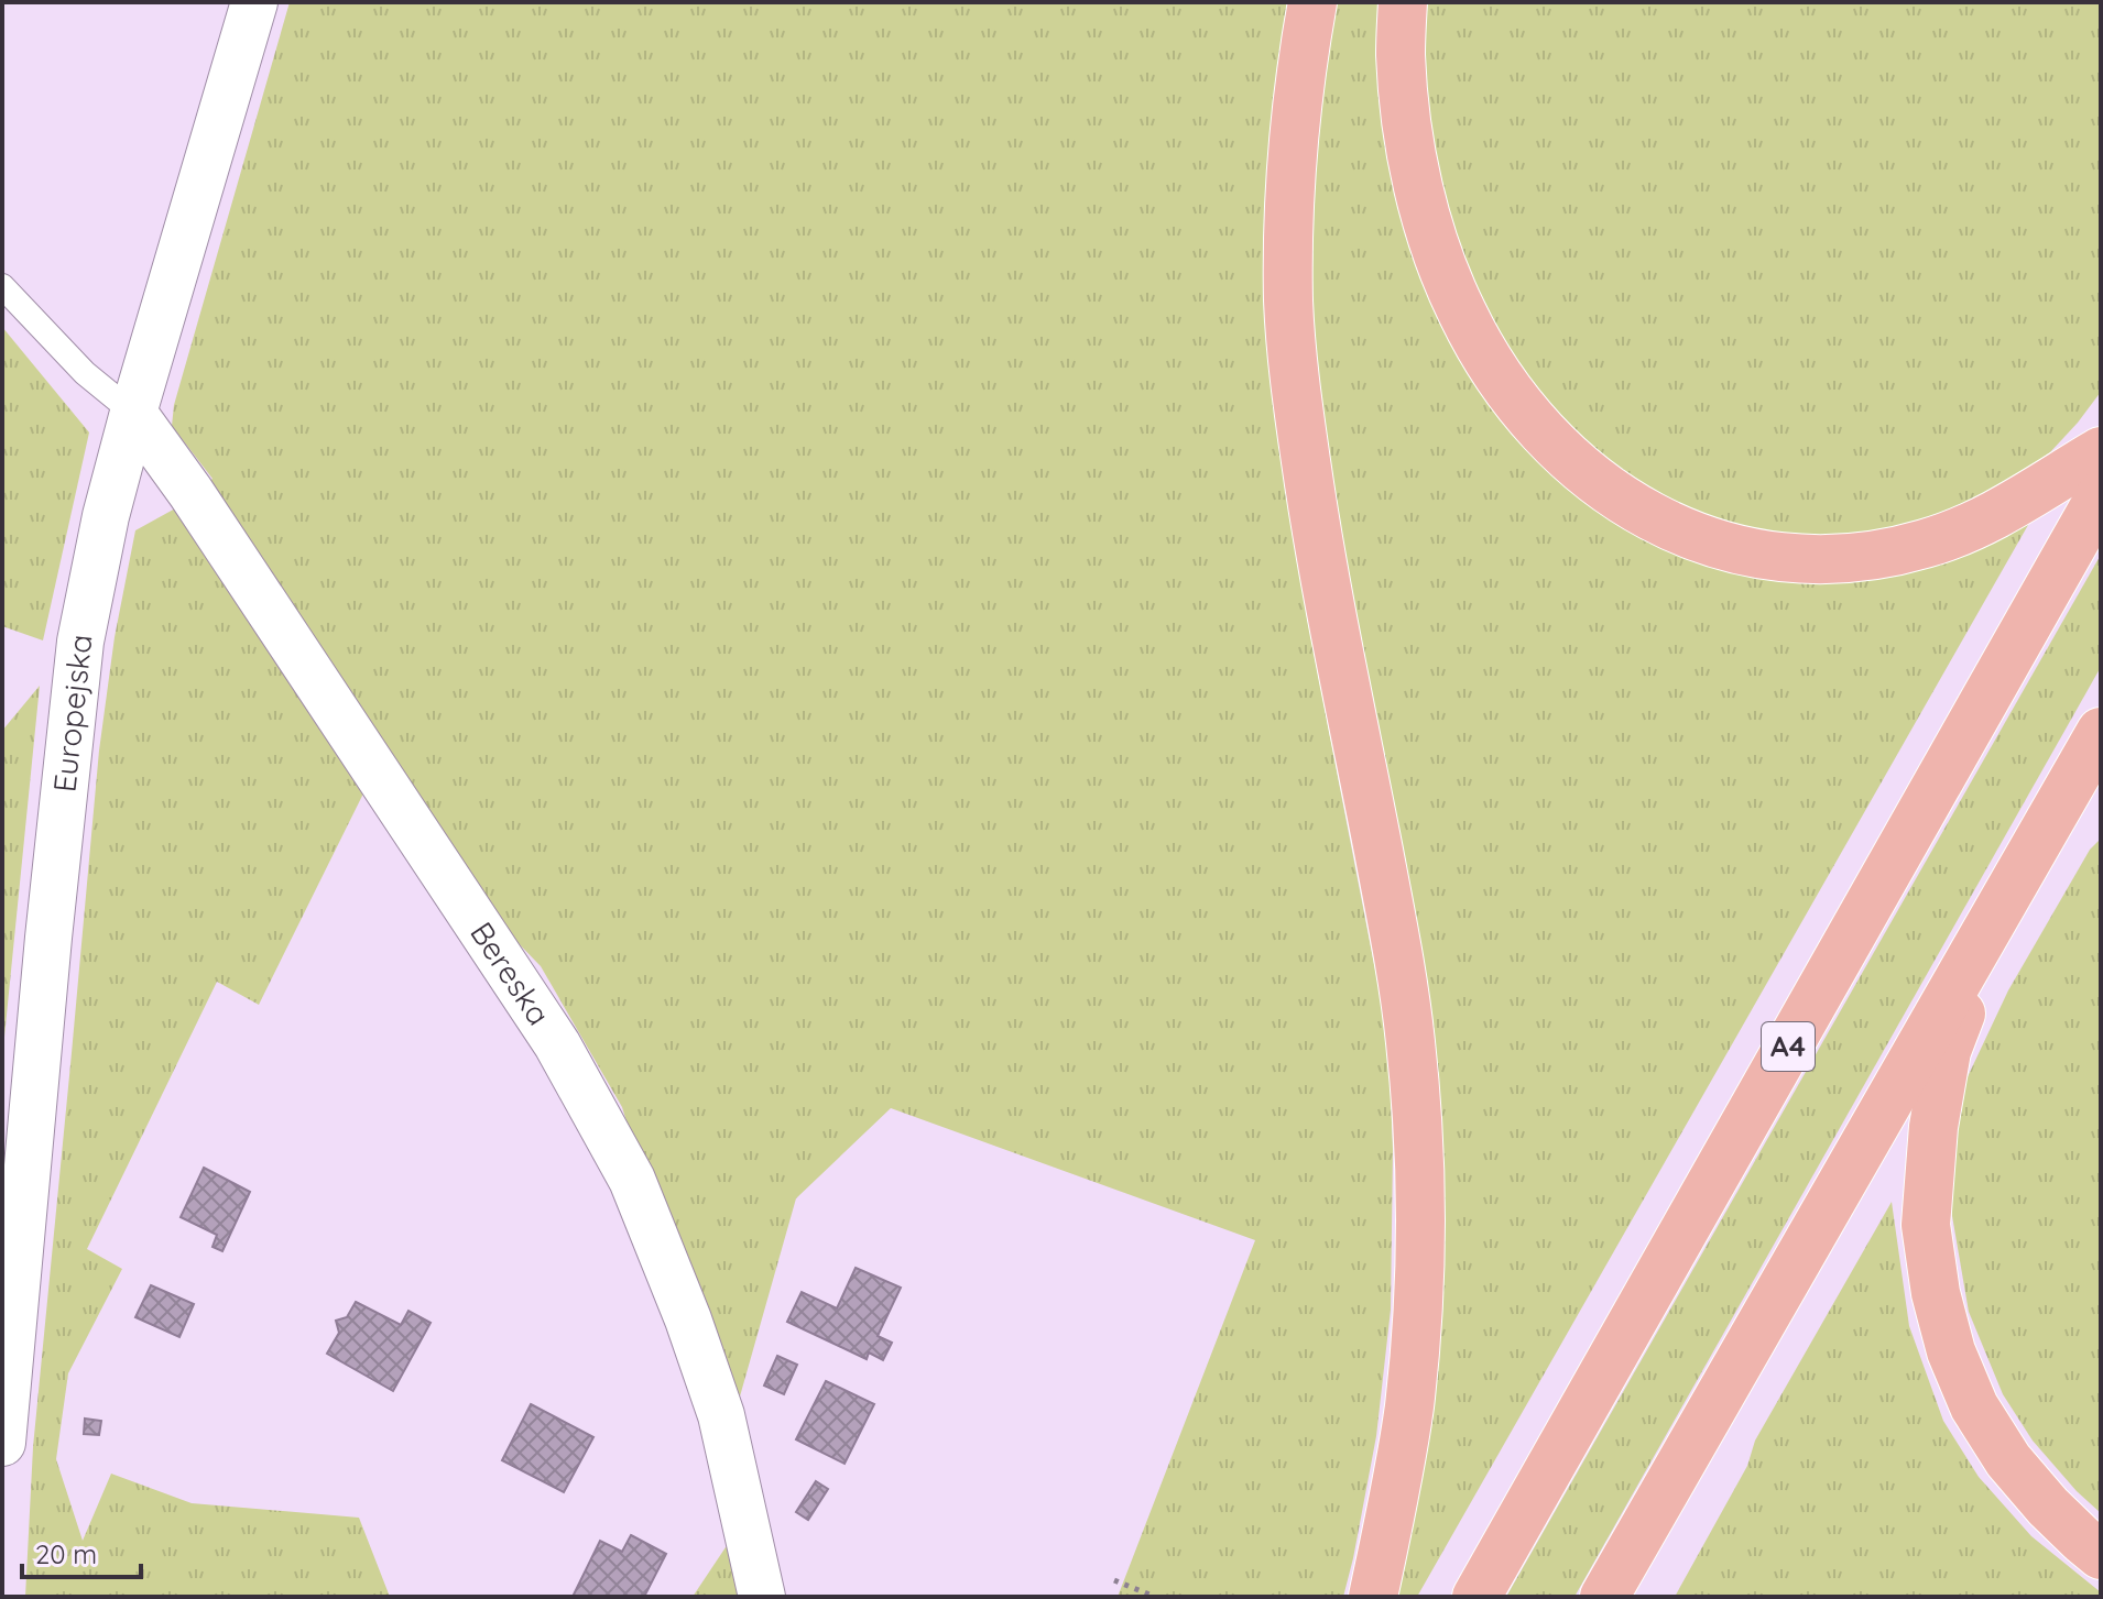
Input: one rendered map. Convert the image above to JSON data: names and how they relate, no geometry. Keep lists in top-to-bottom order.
{
  "streets": {
    "highway": ["A4"],
    "street": ["Europejska", "Bereska"]
  },
  "crossings": [
    ["Europejska", "Bereska"]
  ],
  "scale_bar": "20 m"
}
